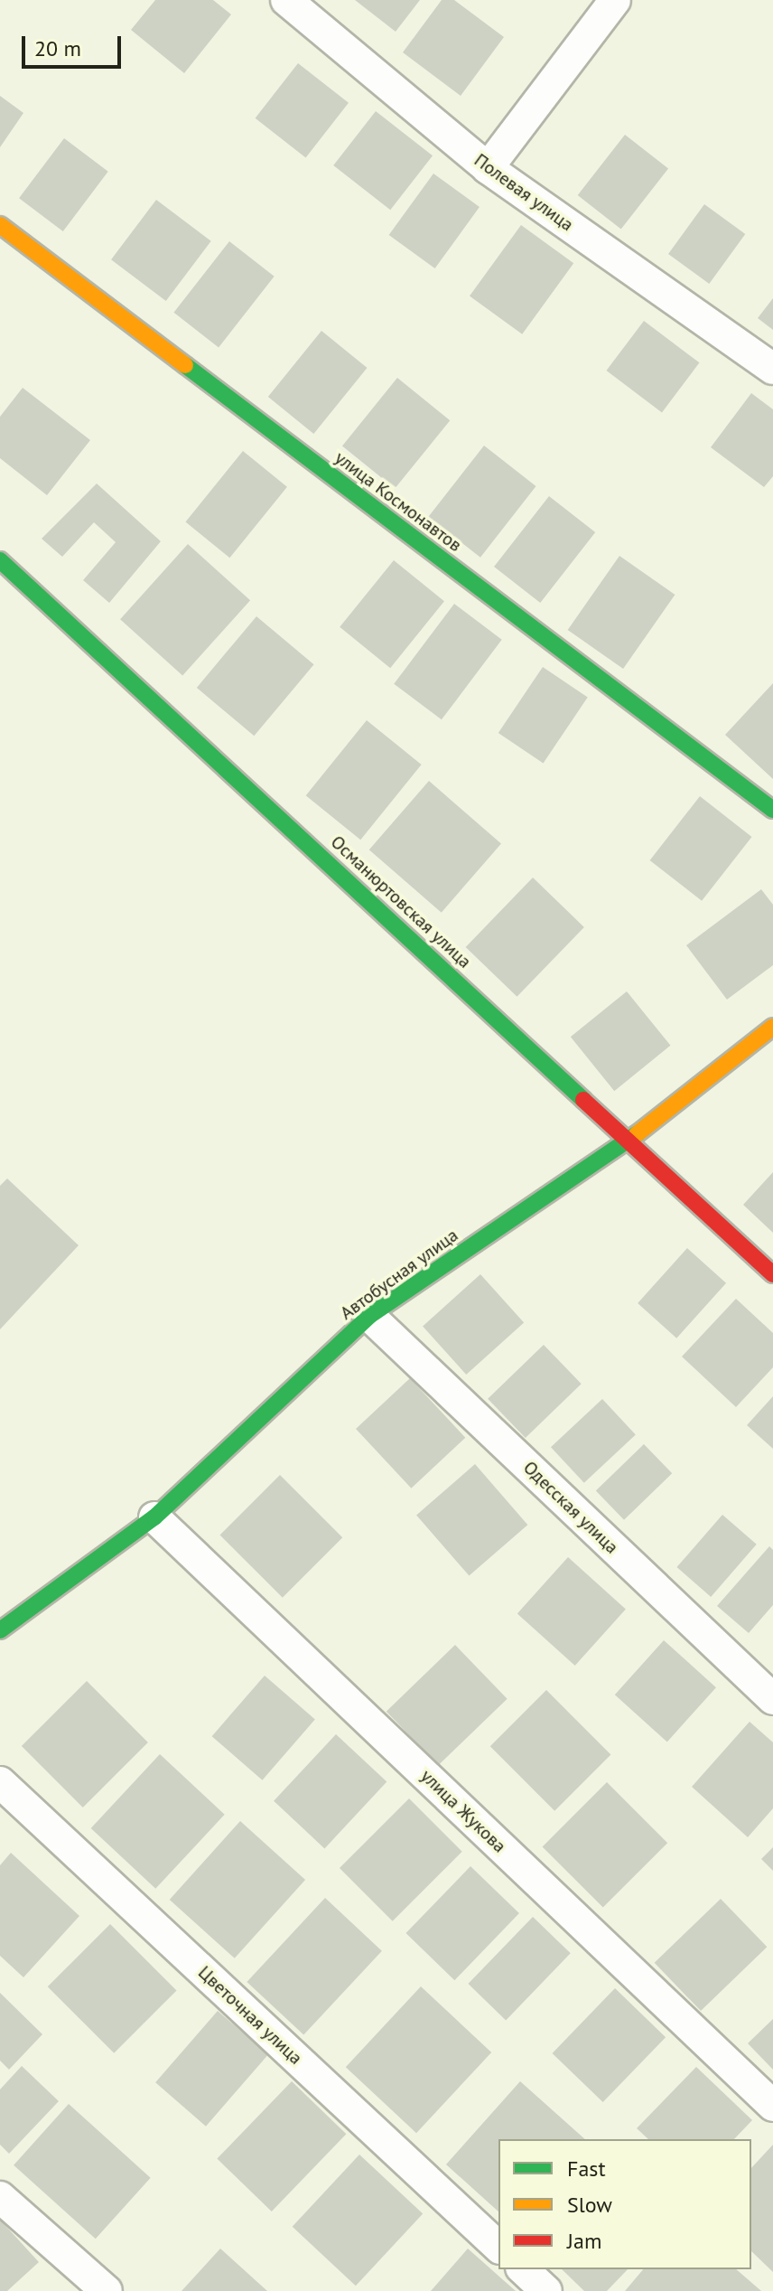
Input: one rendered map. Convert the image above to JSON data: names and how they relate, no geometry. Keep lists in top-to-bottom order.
{
  "streets": {
    "street": [
      "Полевая улица",
      "улица Космонавтов",
      "Османюртовская улица",
      "Автобусная улица",
      "Одесская улица",
      "улица Жукова",
      "Цветочная улица"
    ]
  },
  "crossings": [
    ["Османюртовская улица", "Автобусная улица"],
    ["Автобусная улица", "Одесская улица"],
    ["Автобусная улица", "улица Жукова"]
  ],
  "legend": ["Fast", "Slow", "Jam"],
  "scale_bar": "20 m"
}
